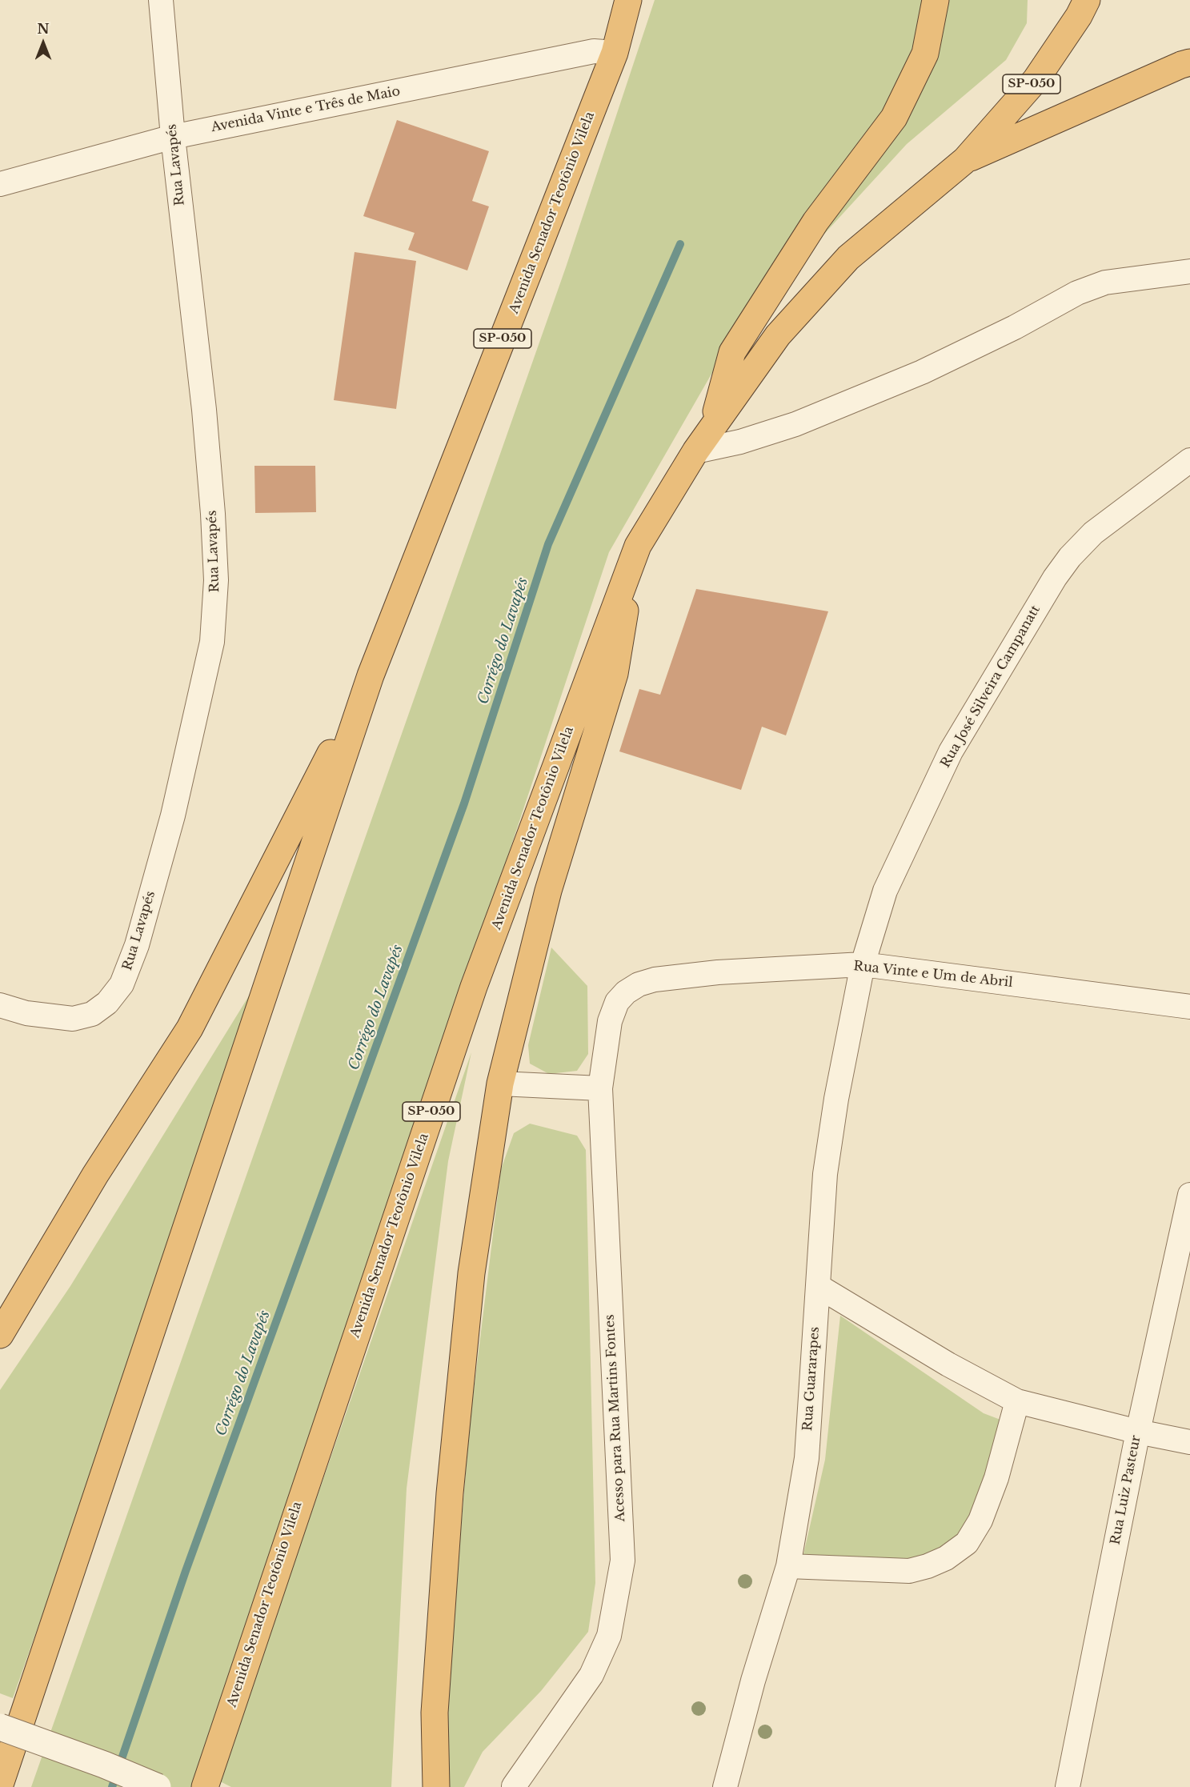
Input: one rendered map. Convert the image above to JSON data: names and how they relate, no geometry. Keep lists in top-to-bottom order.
{
  "streets": {
    "highway": ["SP-050", "Avenida Senador Teotônio Vilela"],
    "street": [
      "Avenida Vinte e Três de Maio",
      "Rua Lavapés",
      "Rua José Silveira Campanatt",
      "Rua Vinte e Um de Abril",
      "Rua Guararapes",
      "Acesso para Rua Martins Fontes",
      "Rua Luiz Pasteur"
    ]
  },
  "crossings": [
    ["Avenida Vinte e Três de Maio", "Rua Lavapés"],
    ["Avenida Vinte e Três de Maio", "Avenida Senador Teotônio Vilela"],
    ["Rua José Silveira Campanatt", "Rua Vinte e Um de Abril"],
    ["Rua José Silveira Campanatt", "Rua Guararapes"],
    ["Rua Vinte e Um de Abril", "Rua Guararapes"],
    ["Rua Vinte e Um de Abril", "Acesso para Rua Martins Fontes"]
  ],
  "water": ["Corrégo do Lavapés"],
  "north": "top"
}
